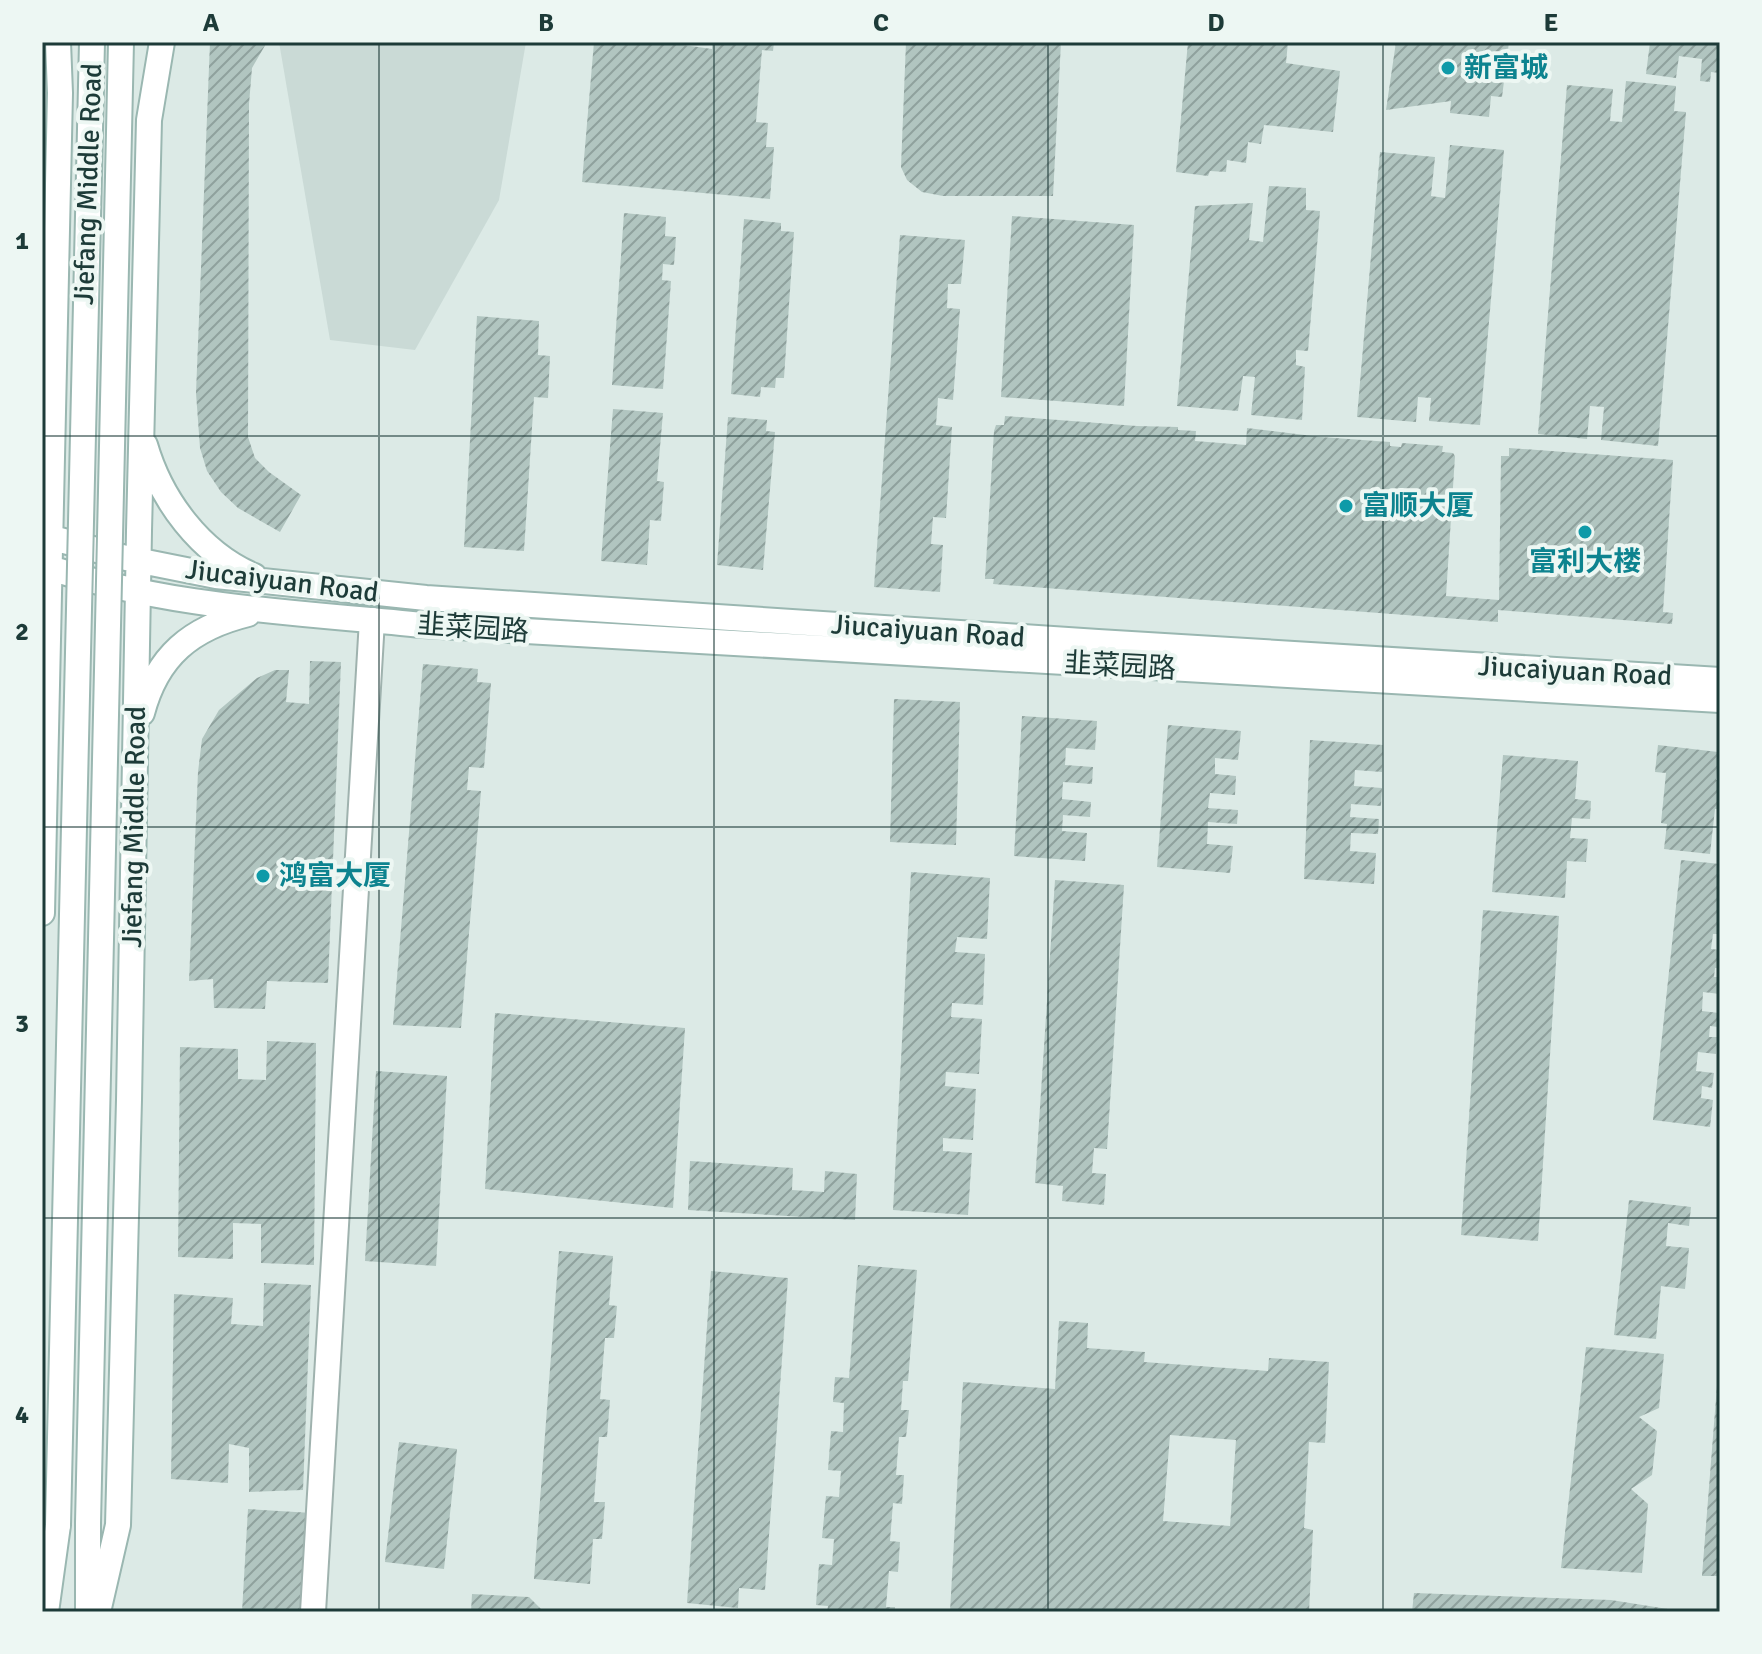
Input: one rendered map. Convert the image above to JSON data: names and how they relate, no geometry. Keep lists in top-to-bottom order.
{
  "streets": {
    "street": ["Jiefang Middle Road", "Jiucaiyuan Road", "韭菜园路"]
  },
  "crossings": [
    ["Jiefang Middle Road", "Jiucaiyuan Road"],
    ["Jiefang Middle Road", "韭菜园路"]
  ],
  "places": [
    "新富城",
    "富顺大厦",
    "富利大楼",
    "鸿富大厦"
  ],
  "grid": {
    "columns": [
      "A",
      "B",
      "C",
      "D",
      "E"
    ],
    "rows": [
      "1",
      "2",
      "3",
      "4"
    ]
  }
}
